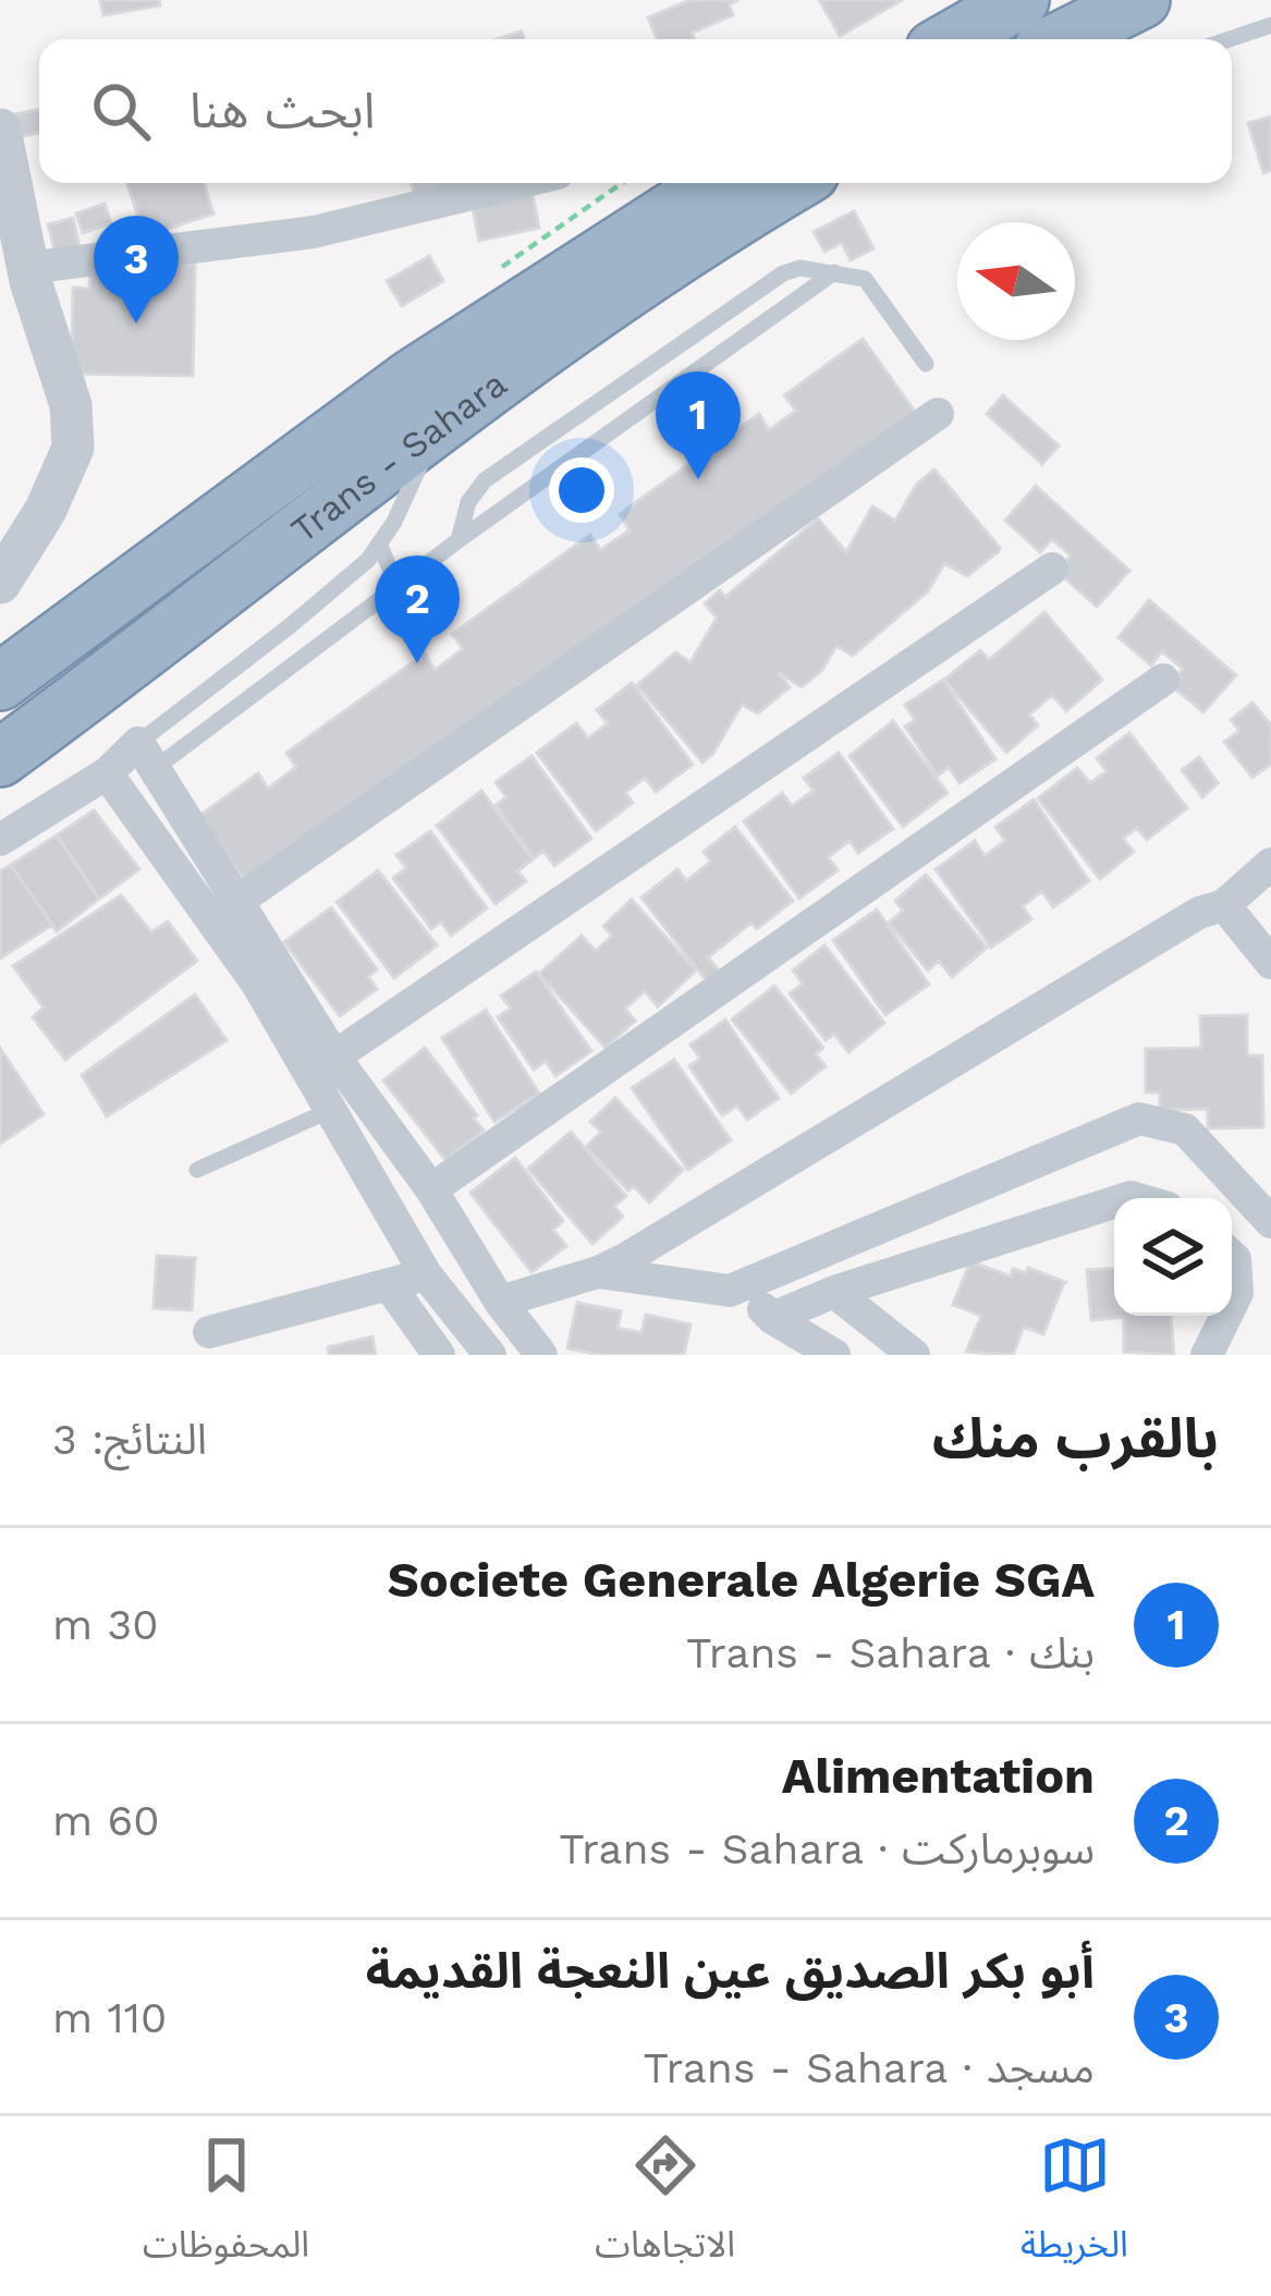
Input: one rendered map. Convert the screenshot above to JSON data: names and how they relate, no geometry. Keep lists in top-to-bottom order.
{
  "streets": {
    "highway": ["Trans - Sahara"]
  },
  "north": "left",
  "page": {
    "search": "ابحث هنا",
    "pins": ["3", "1", "2"],
    "heading": ["بالقرب منك", "النتائج: 3"],
    "list": [
      {
        "mark": "1",
        "name": "Societe Generale Algerie SGA",
        "note": "بنك · Trans - Sahara",
        "value": "30 m"
      },
      {
        "mark": "2",
        "name": "Alimentation",
        "note": "سوبرماركت · Trans - Sahara",
        "value": "60 m"
      },
      {
        "mark": "3",
        "name": "أبو بكر الصديق عين النعجة القديمة",
        "note": "مسجد · Trans - Sahara",
        "value": "110 m"
      }
    ],
    "nav": ["الخريطة", "الاتجاهات", "المحفوظات"]
  }
}
